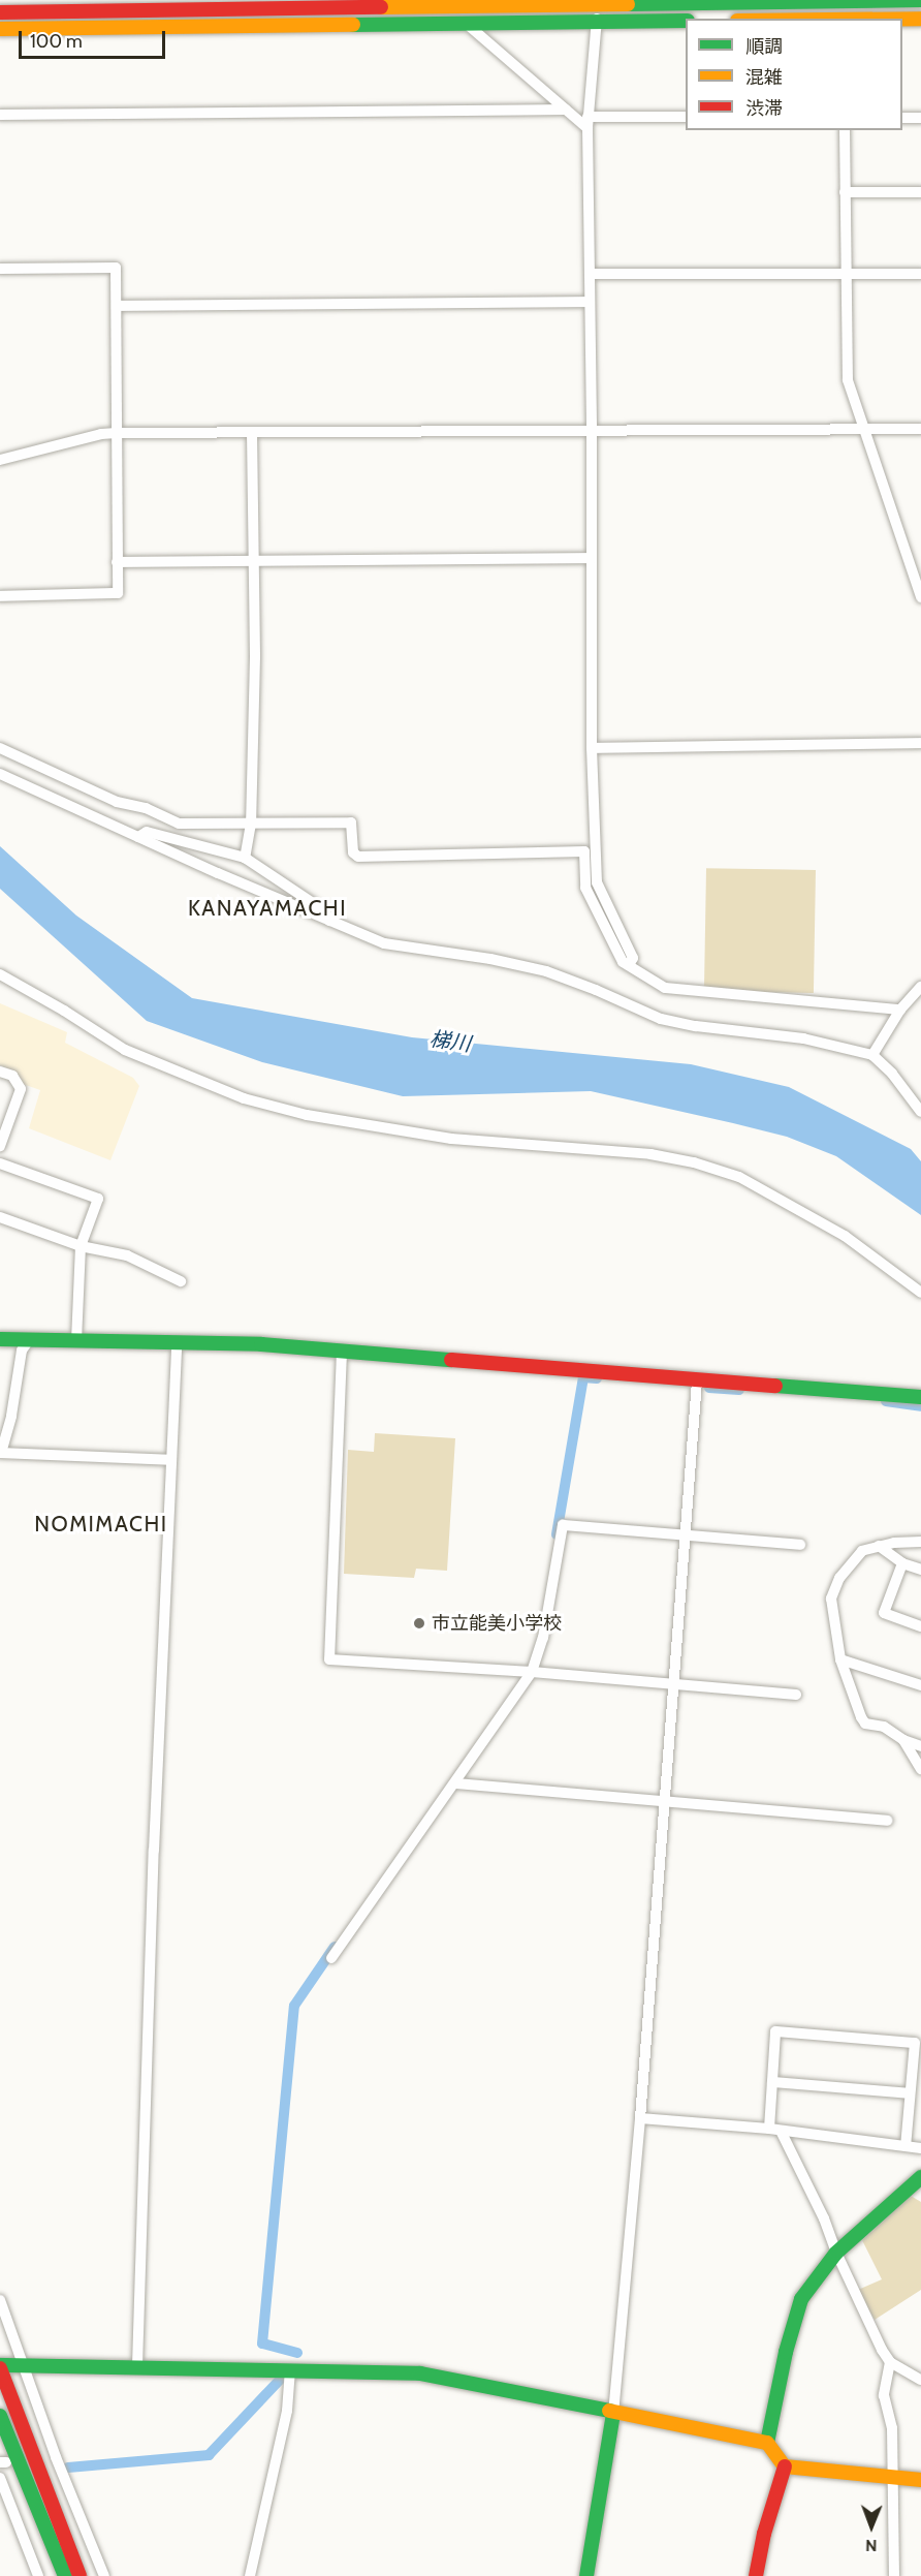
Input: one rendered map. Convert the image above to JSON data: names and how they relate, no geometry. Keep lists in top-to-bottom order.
{
  "districts": ["KANAYAMACHI", "NOMIMACHI"],
  "water": ["梯川"],
  "places": ["市立能美小学校"],
  "legend": ["順調", "混雑", "渋滞"],
  "scale_bar": "100 m",
  "north": "bottom"
}
